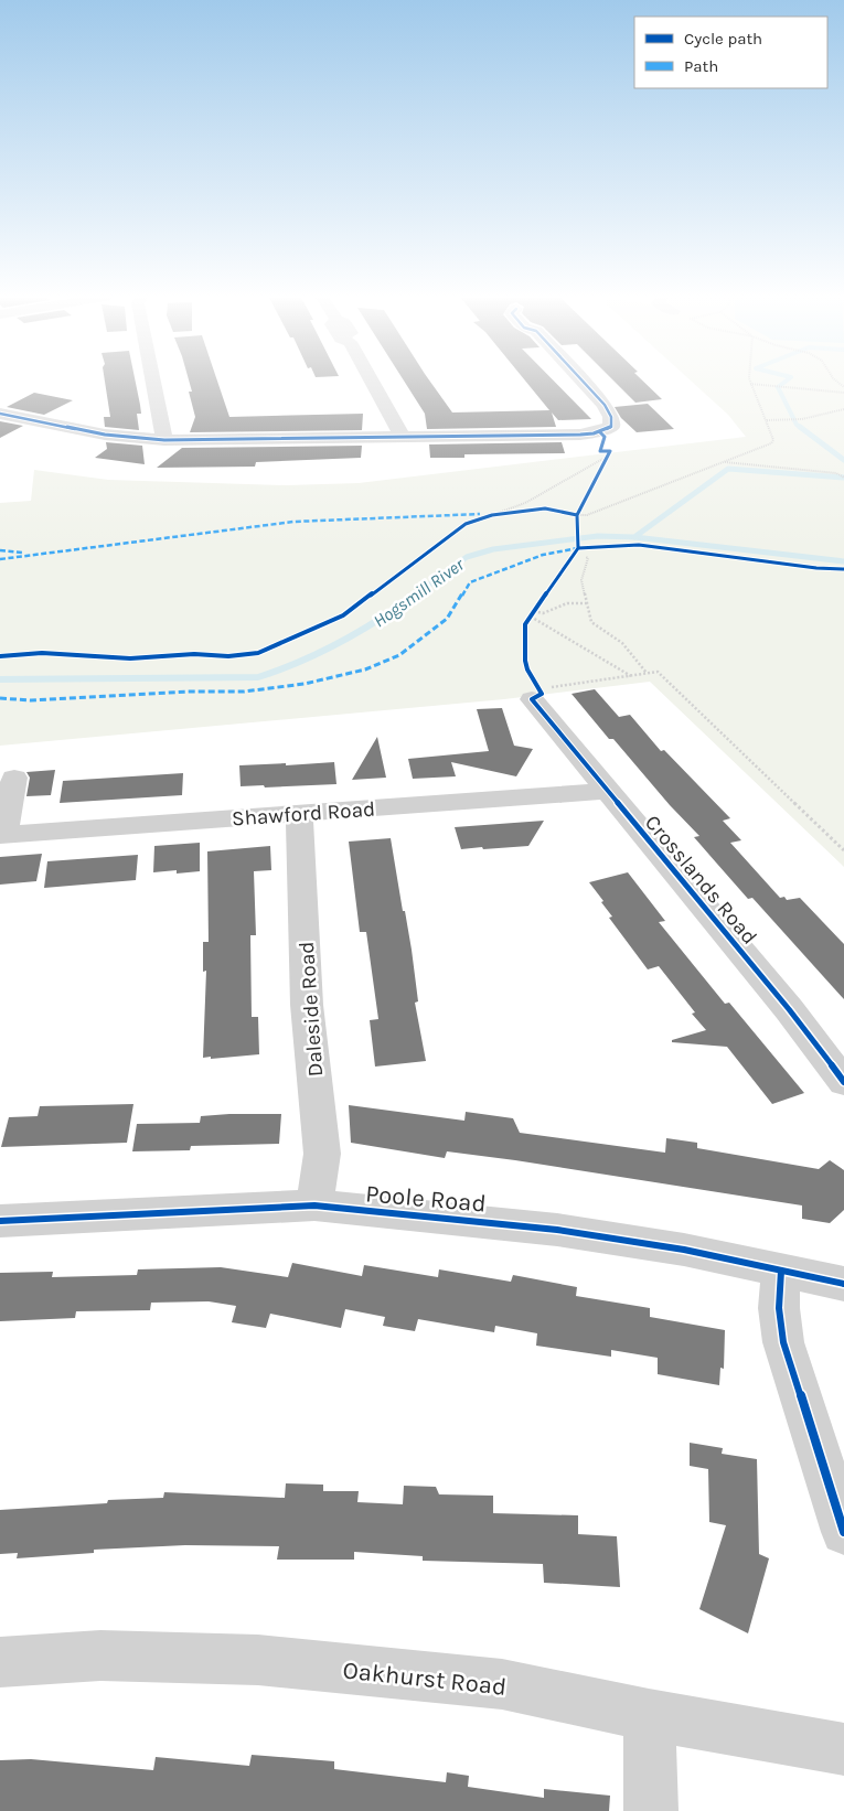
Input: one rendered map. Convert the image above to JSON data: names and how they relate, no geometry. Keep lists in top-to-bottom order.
{
  "streets": {
    "street": [
      "Shawford Road",
      "Crosslands Road",
      "Daleside Road",
      "Poole Road",
      "Oakhurst Road"
    ]
  },
  "crossings": [
    ["Shawford Road", "Crosslands Road"],
    ["Shawford Road", "Daleside Road"],
    ["Daleside Road", "Poole Road"]
  ],
  "water": ["Hogsmill River"],
  "legend": ["Cycle path", "Path"]
}
